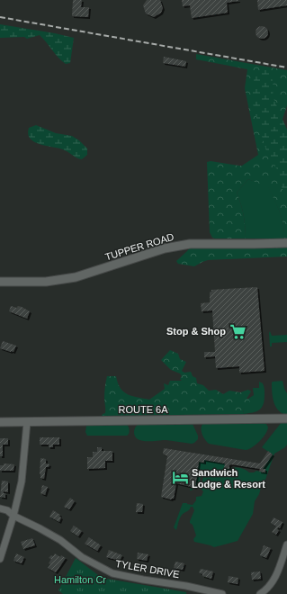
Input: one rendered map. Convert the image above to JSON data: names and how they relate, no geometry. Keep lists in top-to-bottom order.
{
  "streets": {
    "main road": ["TUPPER ROAD", "ROUTE 6A"],
    "street": ["TYLER DRIVE"]
  },
  "parks": ["Hamilton Cr"],
  "places": {
    "supermarket": ["Stop & Shop"],
    "hotel": ["Sandwich Lodge & Resort"]
  }
}
